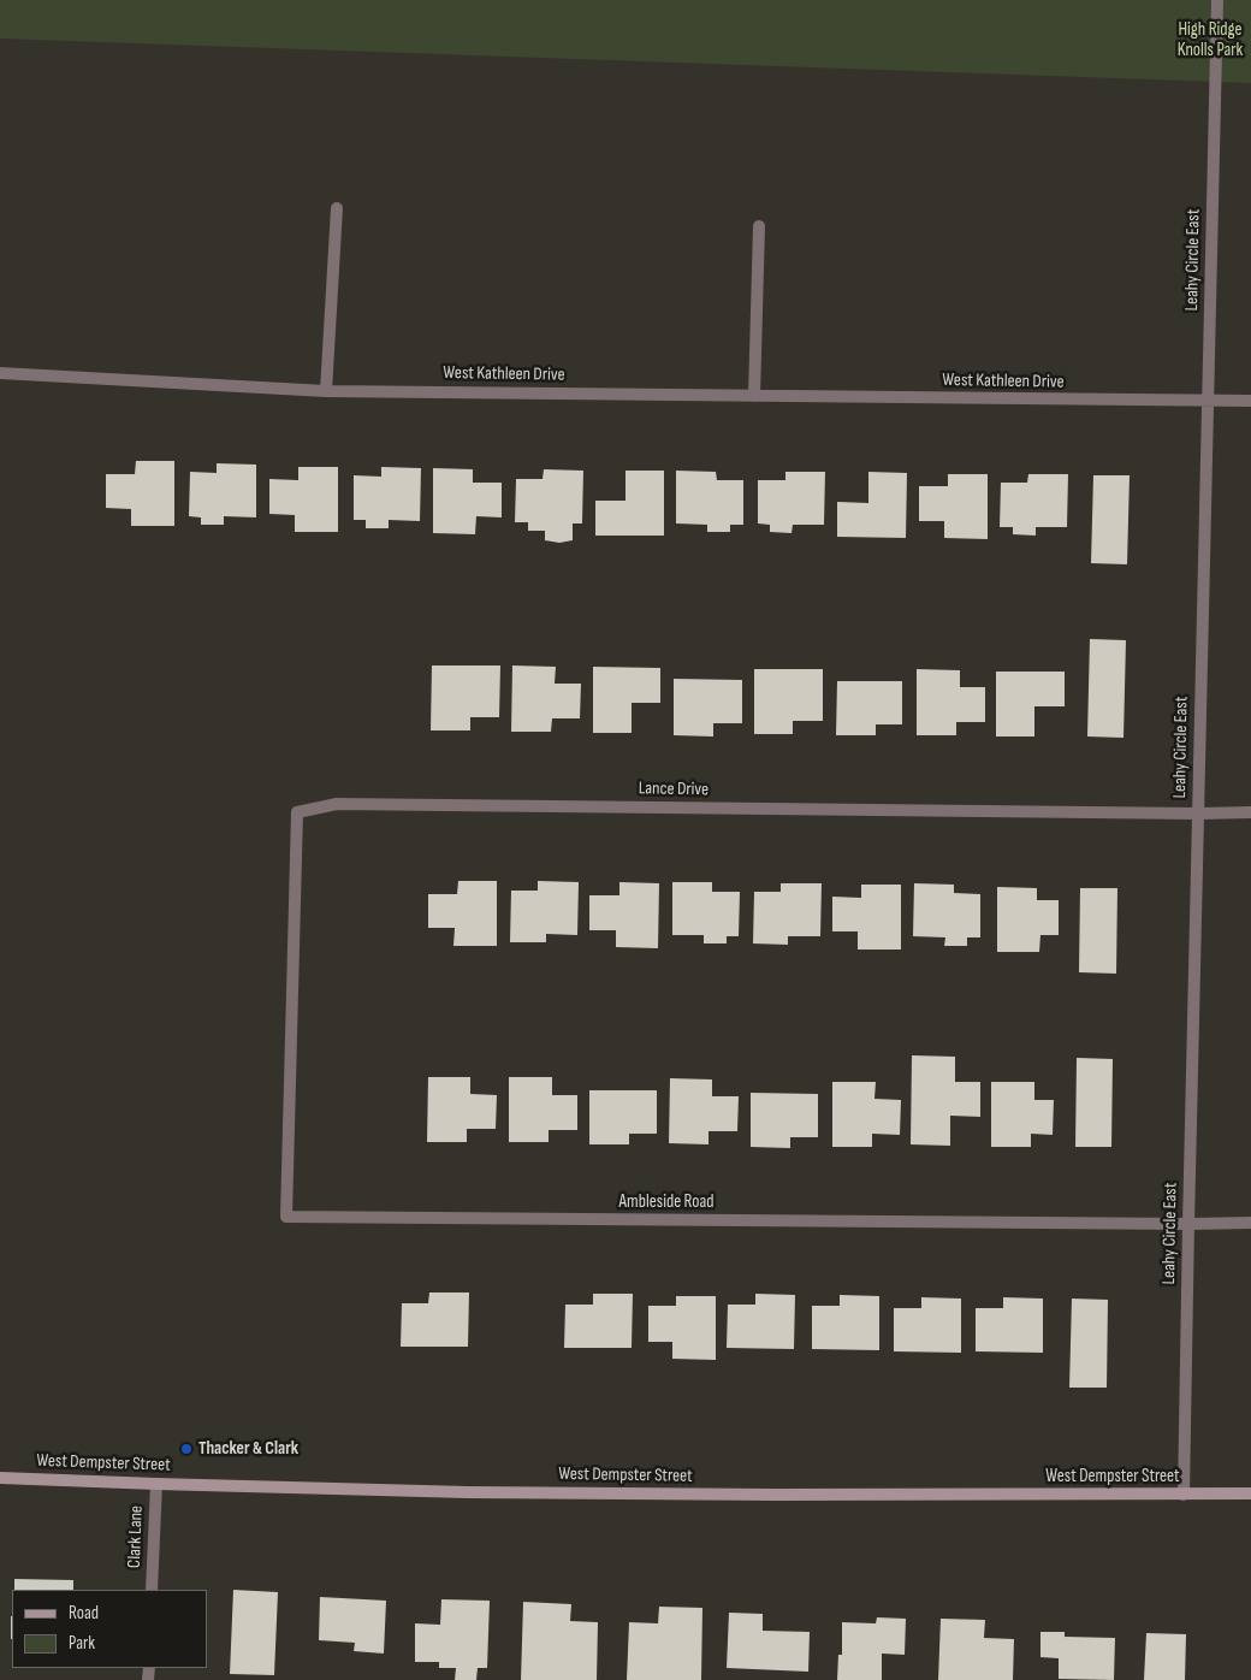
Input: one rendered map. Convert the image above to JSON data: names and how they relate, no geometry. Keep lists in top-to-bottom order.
{
  "streets": {
    "main road": ["West Dempster Street"],
    "street": [
      "Leahy Circle East",
      "West Kathleen Drive",
      "Lance Drive",
      "Ambleside Road",
      "Clark Lane"
    ]
  },
  "crossings": [
    ["Leahy Circle East", "West Kathleen Drive"],
    ["Leahy Circle East", "Lance Drive"],
    ["Leahy Circle East", "Ambleside Road"],
    ["Leahy Circle East", "West Dempster Street"],
    ["Lance Drive", "Ambleside Road"],
    ["West Dempster Street", "Clark Lane"]
  ],
  "parks": ["High Ridge Knolls Park"],
  "places": ["Thacker & Clark"],
  "legend": ["Road", "Park"]
}
